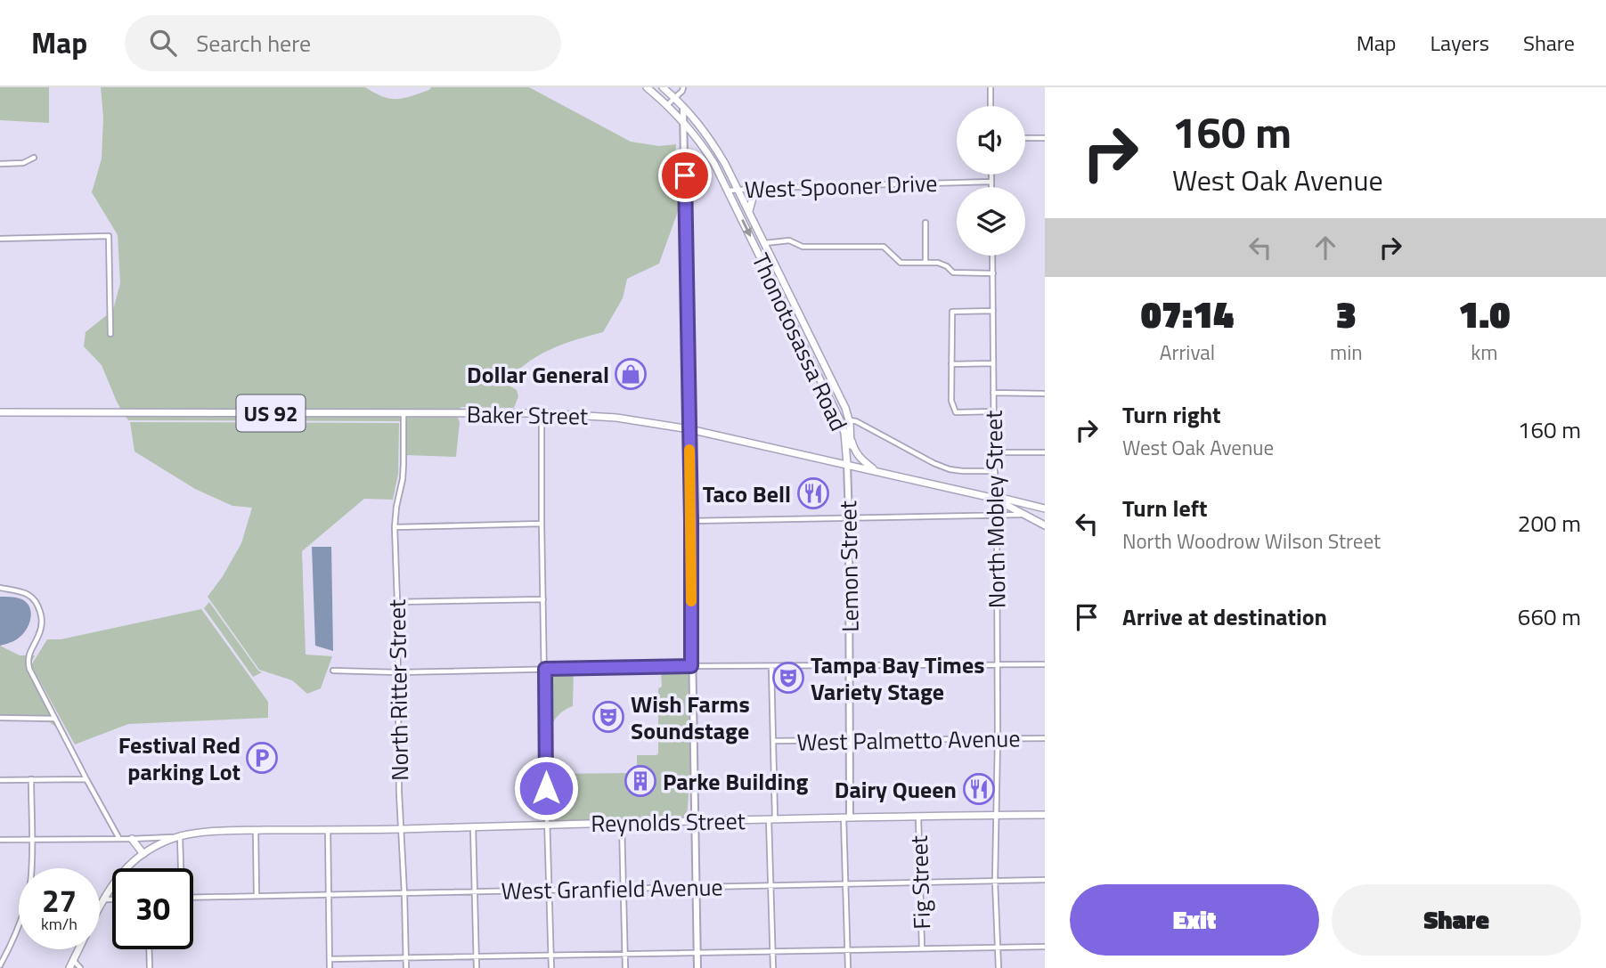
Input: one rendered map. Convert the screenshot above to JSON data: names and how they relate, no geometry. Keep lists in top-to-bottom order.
{
  "streets": {
    "main road": [
      "Thonotosassa Road",
      "US 92",
      "Baker Street",
      "Reynolds Street"
    ],
    "street": [
      "West Spooner Drive",
      "North Mobley Street",
      "Lemon Street",
      "North Ritter Street",
      "West Palmetto Avenue",
      "Fig Street",
      "West Granfield Avenue"
    ]
  },
  "crossings": [
    ["West Spooner Drive", "Thonotosassa Road"],
    ["Thonotosassa Road", "Baker Street"],
    ["Thonotosassa Road", "Lemon Street"],
    ["US 92", "Baker Street"],
    ["US 92", "North Mobley Street"],
    ["Baker Street", "North Mobley Street"],
    ["Baker Street", "Lemon Street"],
    ["Baker Street", "North Ritter Street"],
    ["North Mobley Street", "West Palmetto Avenue"],
    ["North Mobley Street", "Reynolds Street"],
    ["North Mobley Street", "West Granfield Avenue"],
    ["Lemon Street", "West Palmetto Avenue"],
    ["Lemon Street", "Reynolds Street"],
    ["North Ritter Street", "Reynolds Street"],
    ["North Ritter Street", "West Granfield Avenue"],
    ["Reynolds Street", "Fig Street"],
    ["Fig Street", "West Granfield Avenue"]
  ],
  "places": {
    "shop": ["Dollar General"],
    "restaurant": ["Taco Bell", "Dairy Queen"],
    "theatre": ["Tampa Bay Times Variety Stage", "Wish Farms Soundstage"],
    "parking": ["Festival Red parking Lot"],
    "building": ["Parke Building"]
  },
  "page": {
    "header": "Map",
    "search": "Search here",
    "nav": ["Map", "Layers", "Share"],
    "turn": ["160 m", "West Oak Avenue"],
    "eta": [
      "07:14",
      "Arrival",
      "3",
      "min",
      "1.0",
      "km"
    ],
    "list": [
      {
        "name": "Turn right",
        "note": "West Oak Avenue",
        "value": "160 m"
      },
      {
        "name": "Turn left",
        "note": "North Woodrow Wilson Street",
        "value": "200 m"
      },
      {
        "name": "Arrive at destination",
        "value": "660 m"
      }
    ],
    "speed": "27 km/h",
    "limit": "30",
    "buttons": ["Exit", "Share"]
  }
}
